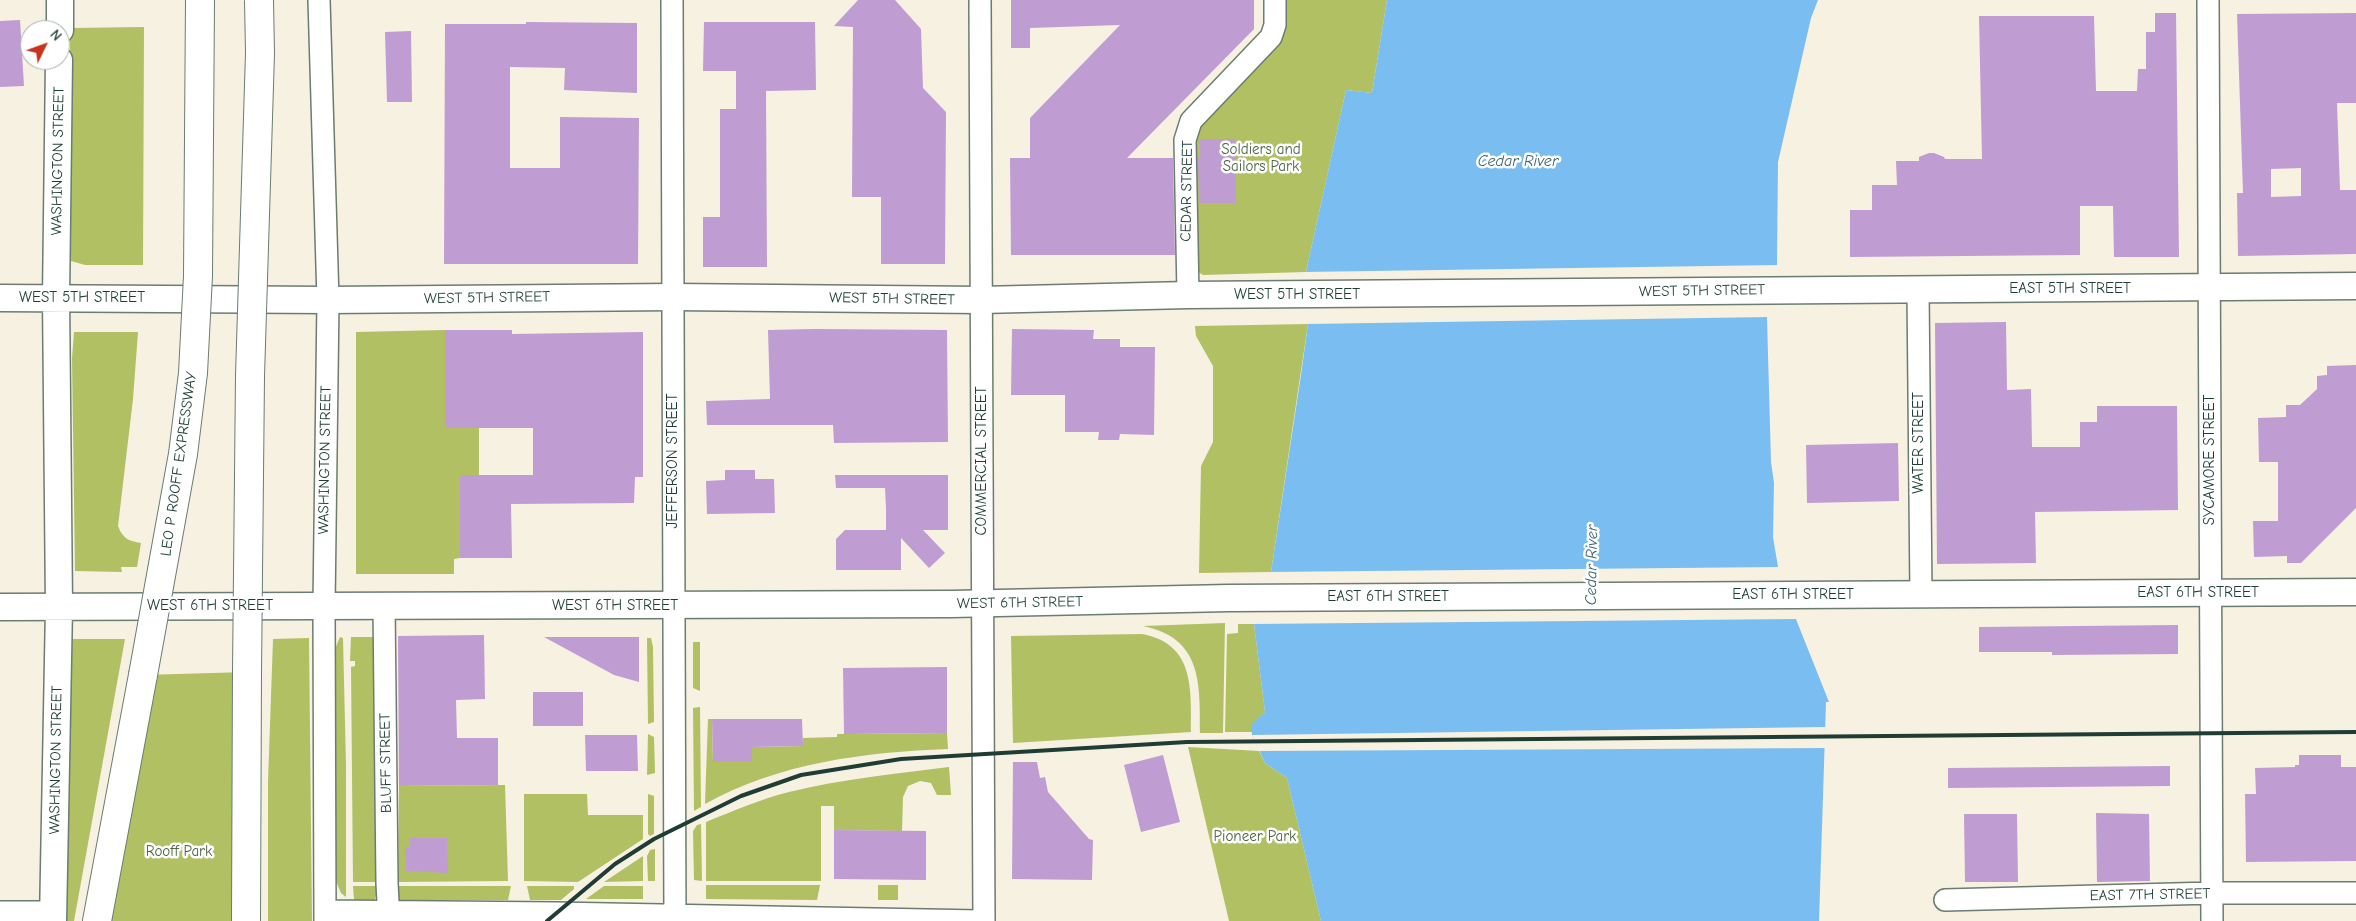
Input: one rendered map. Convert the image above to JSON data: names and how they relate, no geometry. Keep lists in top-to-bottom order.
{
  "streets": {
    "highway": ["LEO P ROOFF EXPRESSWAY"],
    "main road": [
      "WASHINGTON STREET",
      "EAST 5TH STREET",
      "WEST 5TH STREET",
      "EAST 6TH STREET",
      "WEST 6TH STREET"
    ],
    "street": [
      "CEDAR STREET",
      "WATER STREET",
      "SYCAMORE STREET",
      "JEFFERSON STREET",
      "COMMERCIAL STREET",
      "BLUFF STREET",
      "EAST 7TH STREET"
    ]
  },
  "crossings": [
    ["WASHINGTON STREET", "WEST 5TH STREET"],
    ["WASHINGTON STREET", "WEST 6TH STREET"],
    ["CEDAR STREET", "WEST 5TH STREET"],
    ["EAST 5TH STREET", "WEST 5TH STREET"],
    ["EAST 5TH STREET", "WATER STREET"],
    ["EAST 5TH STREET", "SYCAMORE STREET"],
    ["WEST 5TH STREET", "JEFFERSON STREET"],
    ["WEST 5TH STREET", "COMMERCIAL STREET"],
    ["WATER STREET", "EAST 6TH STREET"],
    ["SYCAMORE STREET", "EAST 6TH STREET"],
    ["SYCAMORE STREET", "EAST 7TH STREET"],
    ["JEFFERSON STREET", "WEST 6TH STREET"],
    ["COMMERCIAL STREET", "WEST 6TH STREET"],
    ["EAST 6TH STREET", "WEST 6TH STREET"],
    ["WEST 6TH STREET", "BLUFF STREET"]
  ],
  "water": ["Cedar River"],
  "parks": ["Soldiers and Sailors Park", "Pioneer Park", "Rooff Park"],
  "north": "top right"
}
